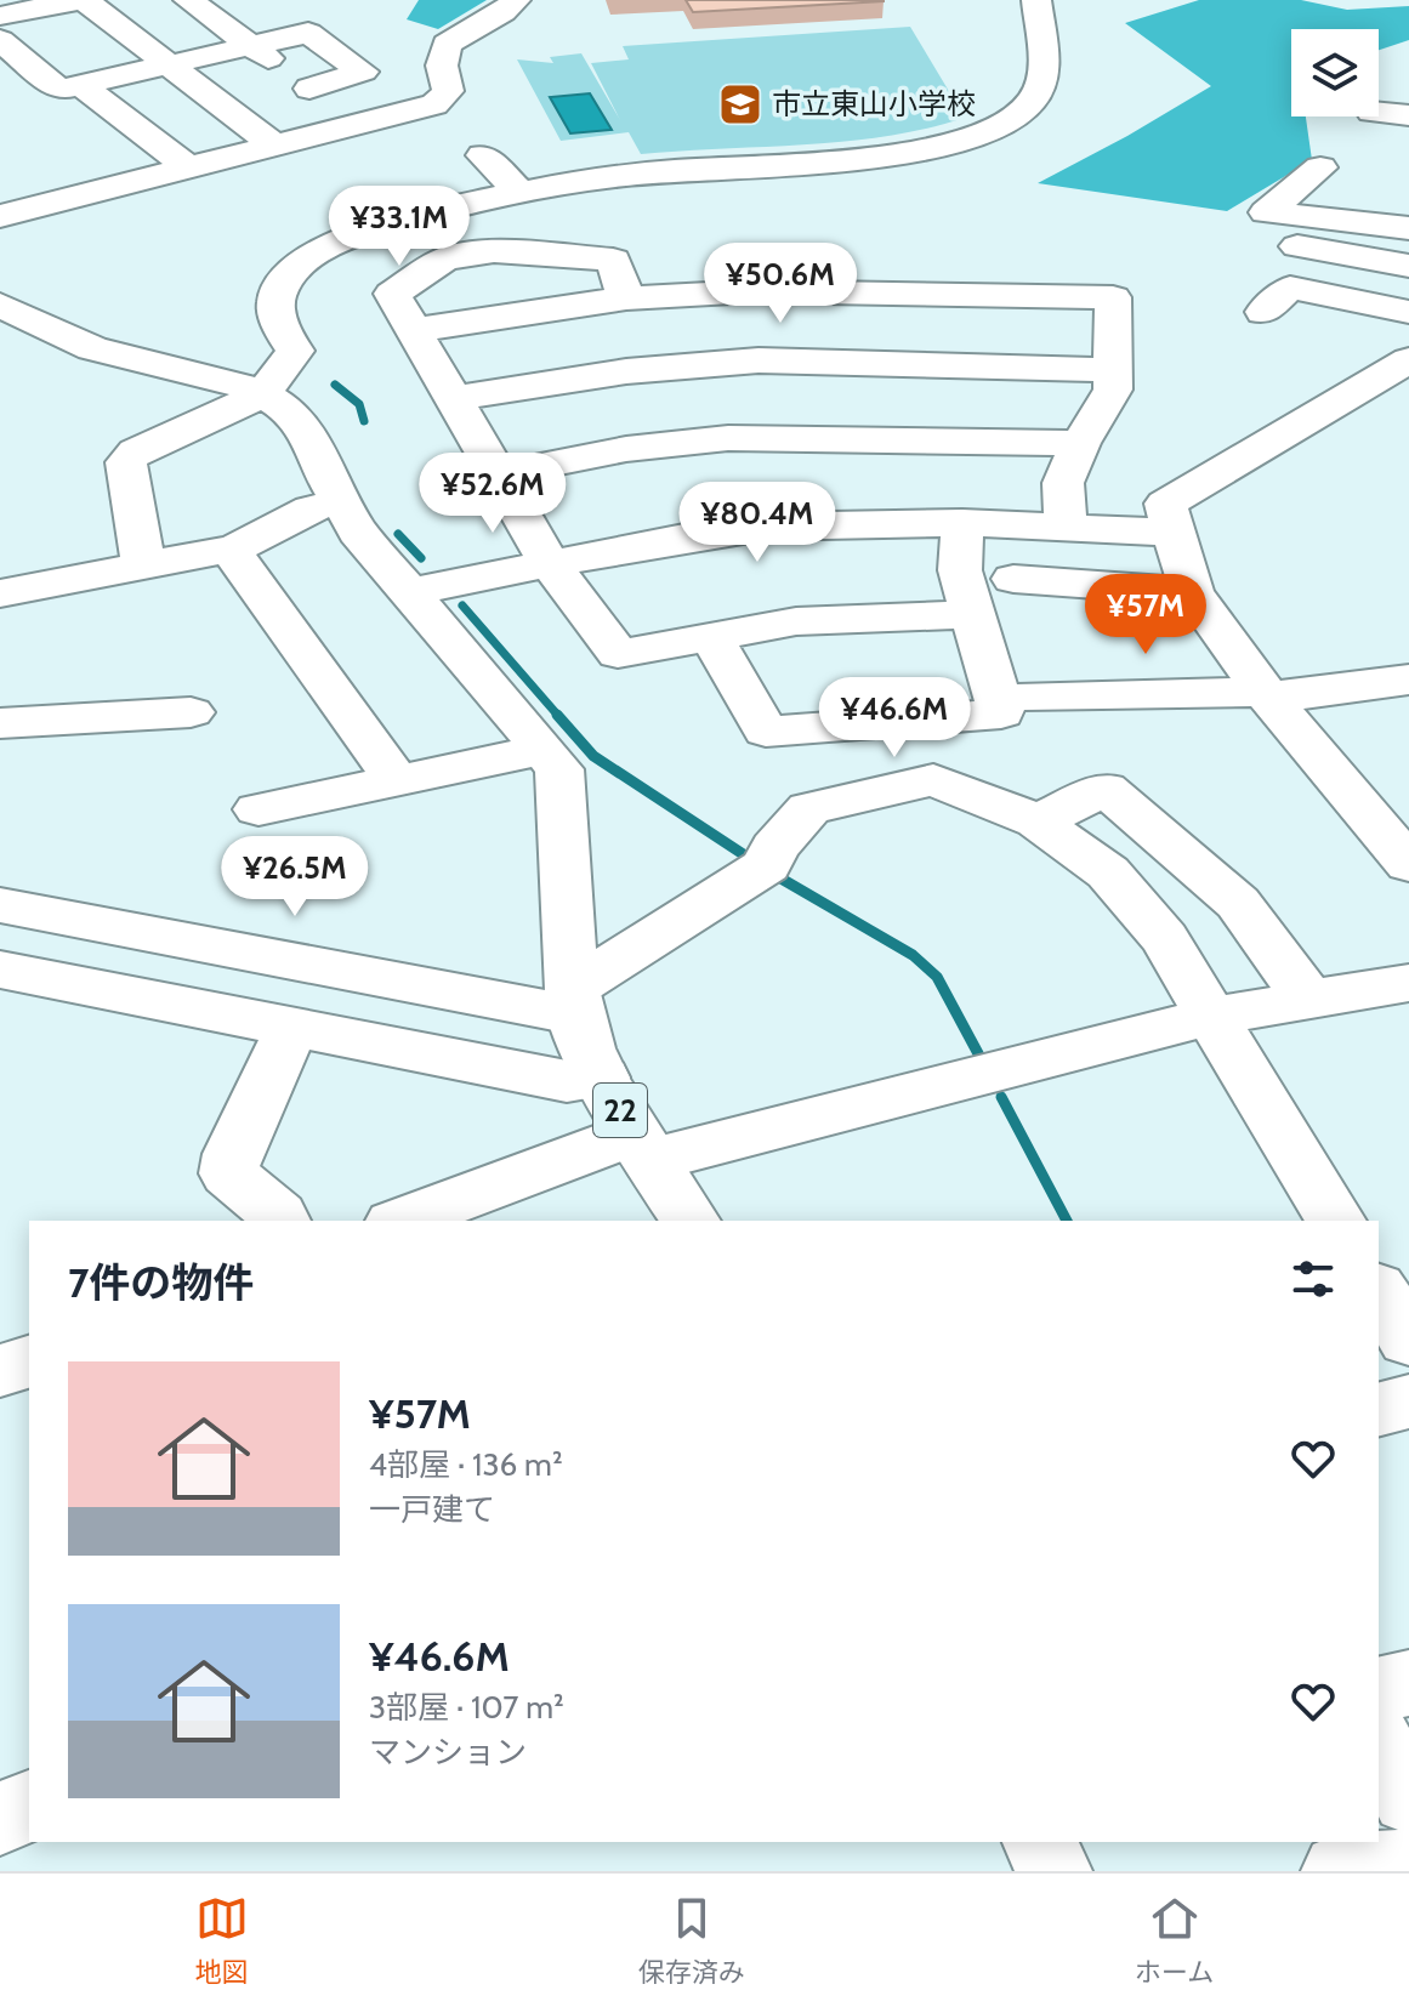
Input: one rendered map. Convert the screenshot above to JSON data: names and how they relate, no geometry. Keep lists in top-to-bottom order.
{
  "streets": {
    "street": ["22"]
  },
  "places": {
    "school or university": ["市立東山小学校"]
  },
  "page": {
    "price": [
      "¥33.1M",
      "¥50.6M",
      "¥52.6M",
      "¥80.4M",
      "¥57M",
      "¥46.6M",
      "¥26.5M"
    ],
    "heading": "7件の物件",
    "list": [
      {
        "name": "¥57M",
        "note": "4部屋 · 136 m² · 一戸建て"
      },
      {
        "name": "¥46.6M",
        "note": "3部屋 · 107 m² · マンション"
      }
    ],
    "tabs": ["地図", "保存済み", "ホーム"]
  }
}
